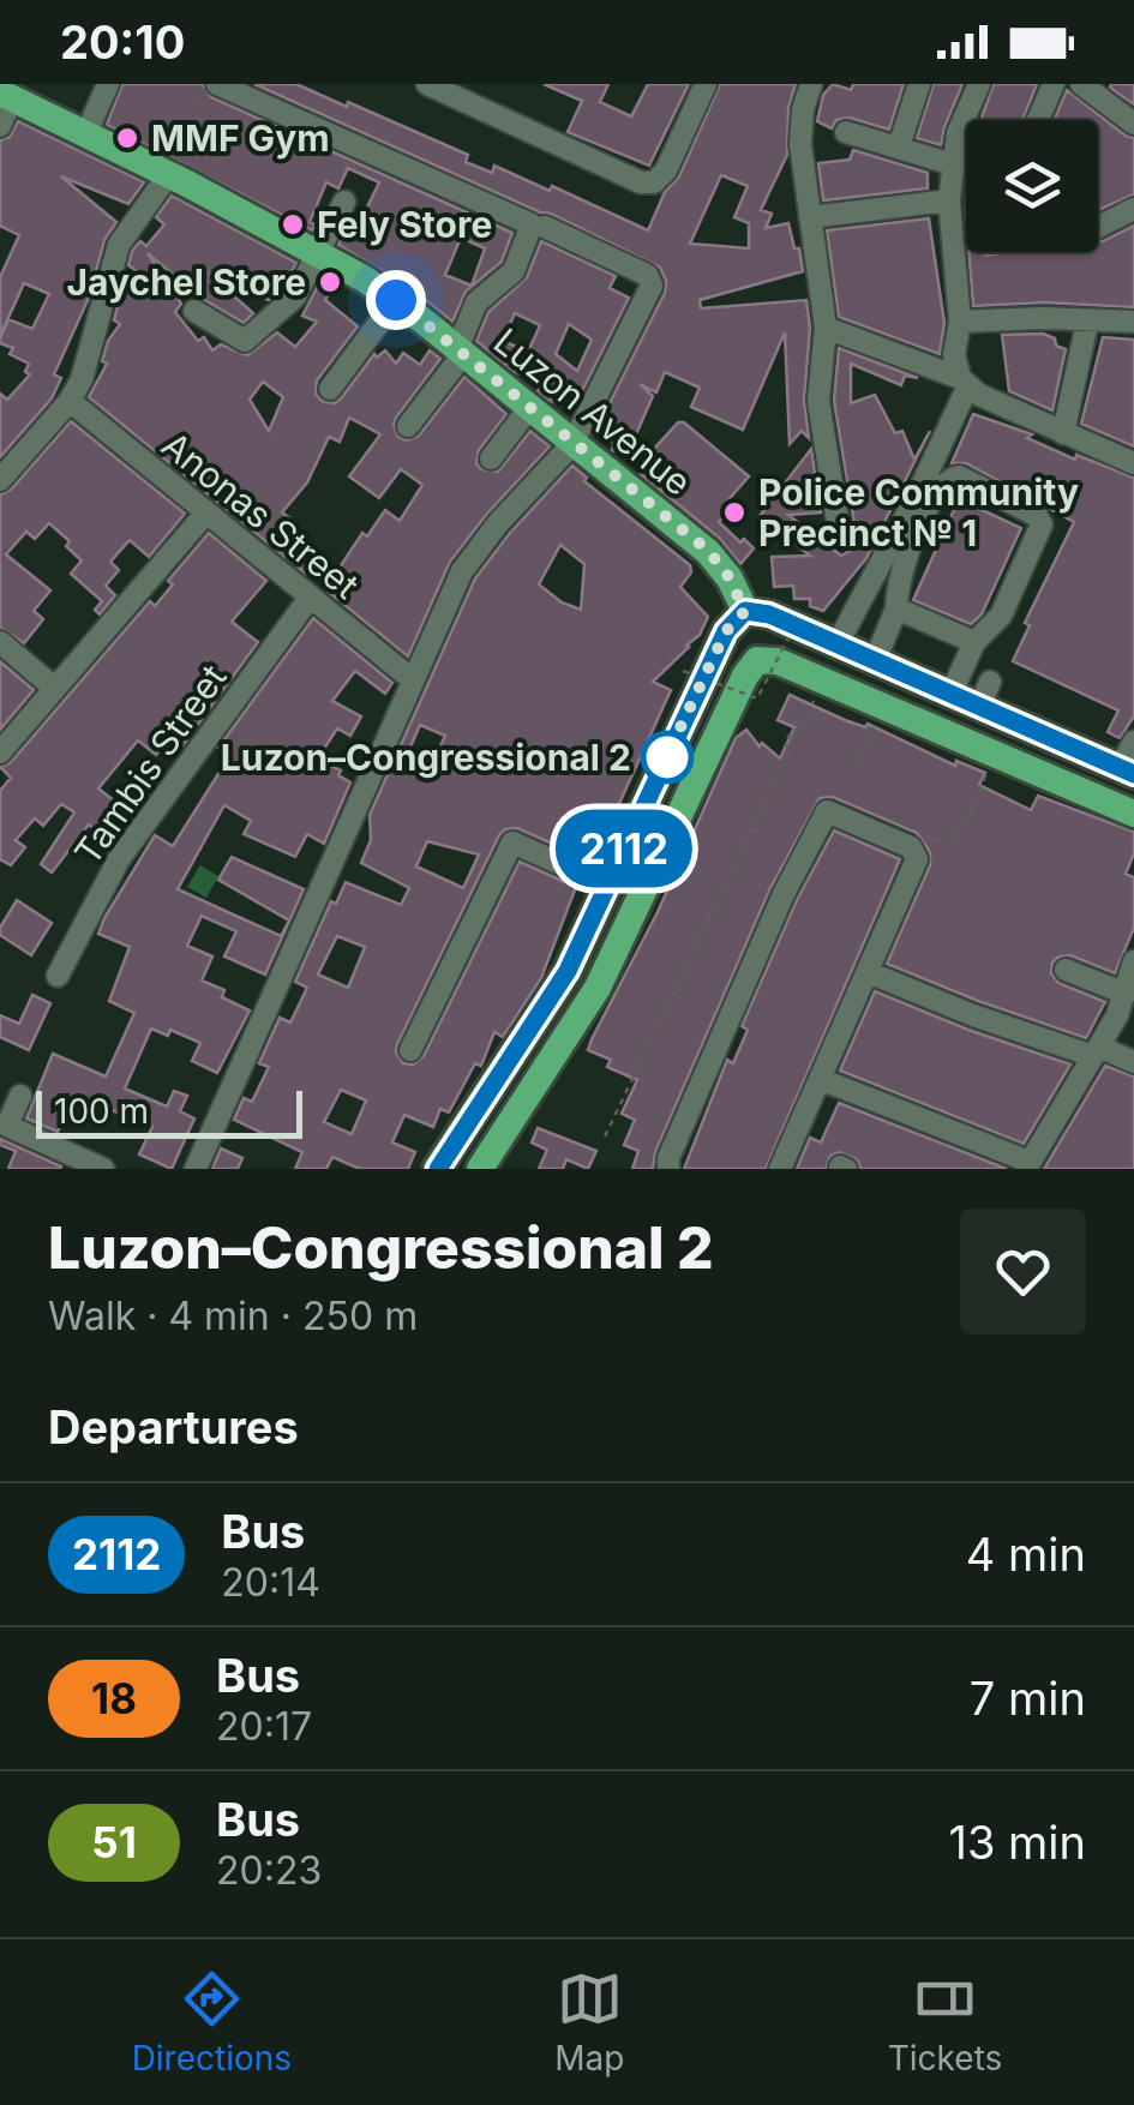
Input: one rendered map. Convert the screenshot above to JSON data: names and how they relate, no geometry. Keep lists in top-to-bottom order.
{
  "streets": {
    "main road": ["Luzon Avenue"],
    "street": ["Anonas Street", "Tambis Street"]
  },
  "crossings": [
    ["Anonas Street", "Tambis Street"]
  ],
  "places": [
    "MMF Gym",
    "Fely Store",
    "Jaychel Store",
    "Police Community Precinct № 1",
    "Luzon–Congressional 2"
  ],
  "lines": ["bus line 2112"],
  "scale_bar": "100 m",
  "page": {
    "status": "20:10",
    "on_map": "2112",
    "scale": "100 m",
    "heading": [
      ["Luzon–Congressional 2", "Walk · 4 min · 250 m"],
      "Departures"
    ],
    "list": [
      {
        "mark": "2112",
        "name": "Bus",
        "note": "20:14",
        "value": "4 min"
      },
      {
        "mark": "18",
        "name": "Bus",
        "note": "20:17",
        "value": "7 min"
      },
      {
        "mark": "51",
        "name": "Bus",
        "note": "20:23",
        "value": "13 min"
      }
    ],
    "tabs": ["Directions", "Map", "Tickets"]
  }
}
